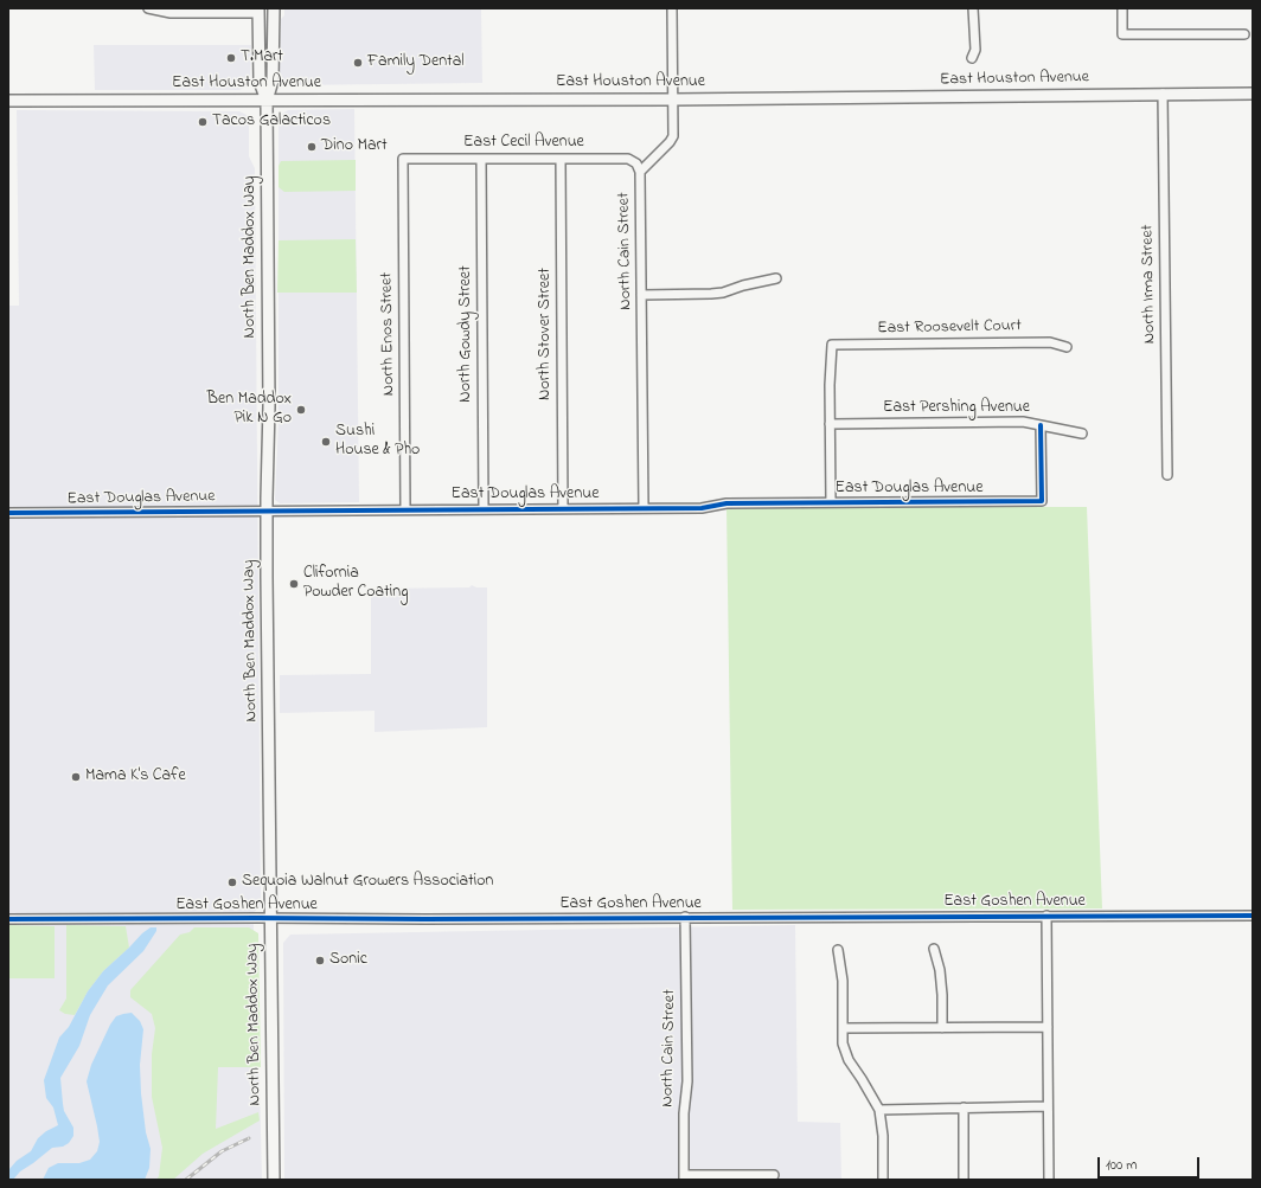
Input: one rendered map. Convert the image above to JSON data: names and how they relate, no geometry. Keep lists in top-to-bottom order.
{
  "streets": {
    "main road": ["East Houston Avenue", "North Ben Maddox Way"],
    "street": [
      "East Cecil Avenue",
      "North Cain Street",
      "North Irma Street",
      "East Roosevelt Court",
      "North Enos Street",
      "North Gowdy Street",
      "North Stover Street",
      "East Pershing Avenue",
      "East Douglas Avenue",
      "East Goshen Avenue"
    ]
  },
  "crossings": [
    ["East Houston Avenue", "North Cain Street"],
    ["East Houston Avenue", "North Ben Maddox Way"],
    ["East Houston Avenue", "North Irma Street"],
    ["East Cecil Avenue", "North Cain Street"],
    ["East Cecil Avenue", "North Enos Street"],
    ["East Cecil Avenue", "North Gowdy Street"],
    ["East Cecil Avenue", "North Stover Street"],
    ["North Cain Street", "East Douglas Avenue"],
    ["North Cain Street", "East Goshen Avenue"],
    ["North Ben Maddox Way", "East Douglas Avenue"],
    ["North Ben Maddox Way", "East Goshen Avenue"],
    ["East Roosevelt Court", "East Pershing Avenue"],
    ["North Enos Street", "East Douglas Avenue"],
    ["North Gowdy Street", "East Douglas Avenue"],
    ["North Stover Street", "East Douglas Avenue"],
    ["East Pershing Avenue", "East Douglas Avenue"]
  ],
  "places": [
    "T.Mart",
    "Family Dental",
    "Tacos Galacticos",
    "Dino Mart",
    "Ben Maddox Pik N Go",
    "Sushi House & Pho",
    "Clifornia Powder Coating",
    "Mama K's Cafe",
    "Sequoia Walnut Growers Association",
    "Sonic"
  ],
  "scale_bar": "100 m"
}
